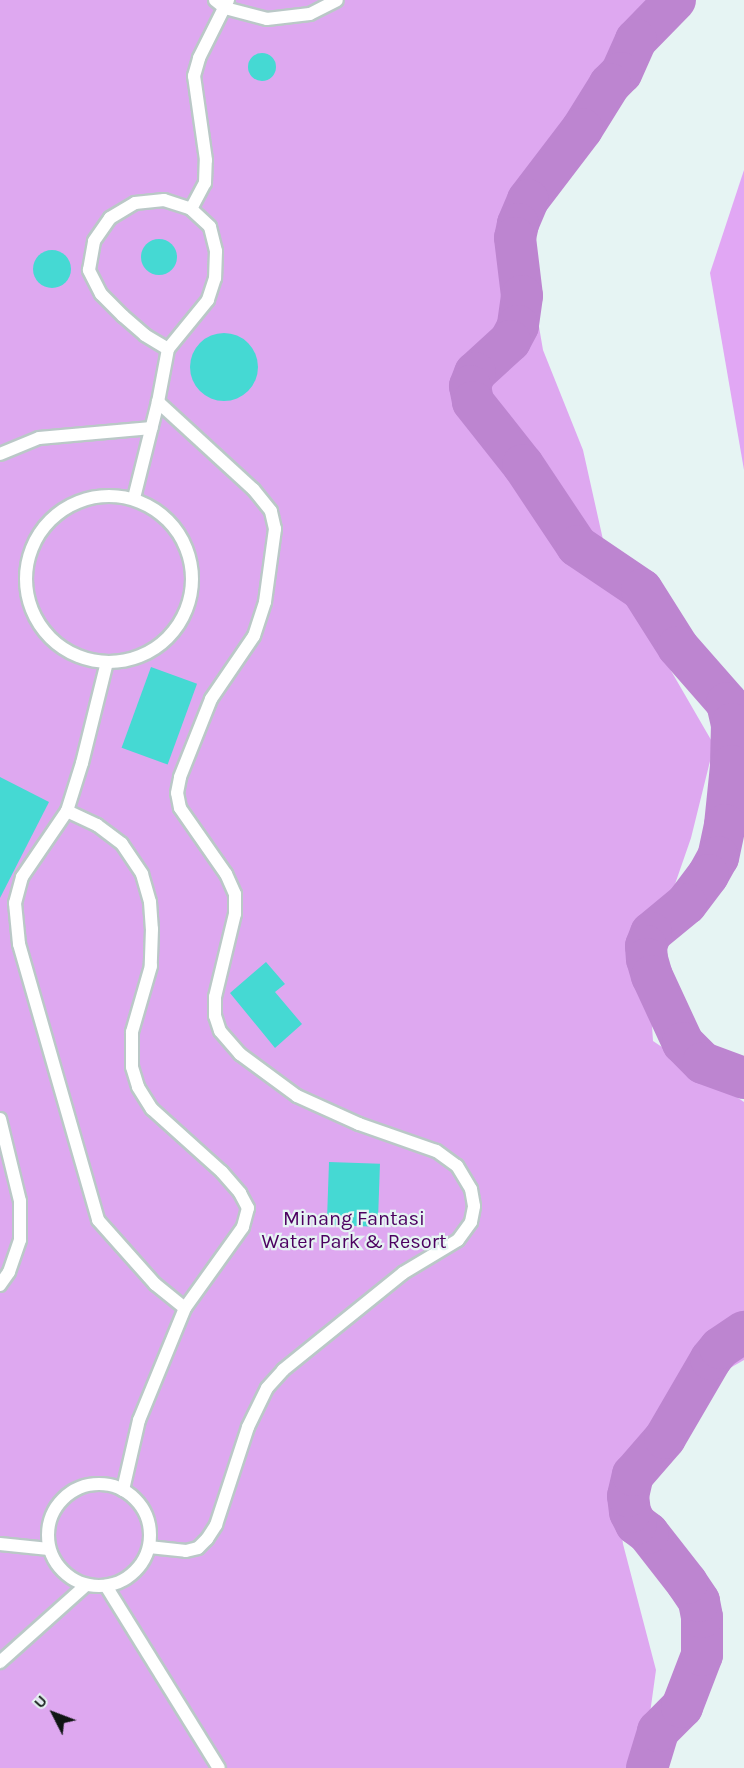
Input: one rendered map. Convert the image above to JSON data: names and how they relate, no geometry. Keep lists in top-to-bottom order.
{
  "parks": ["Minang Fantasi Water Park & Resort"],
  "north": "top left"
}
